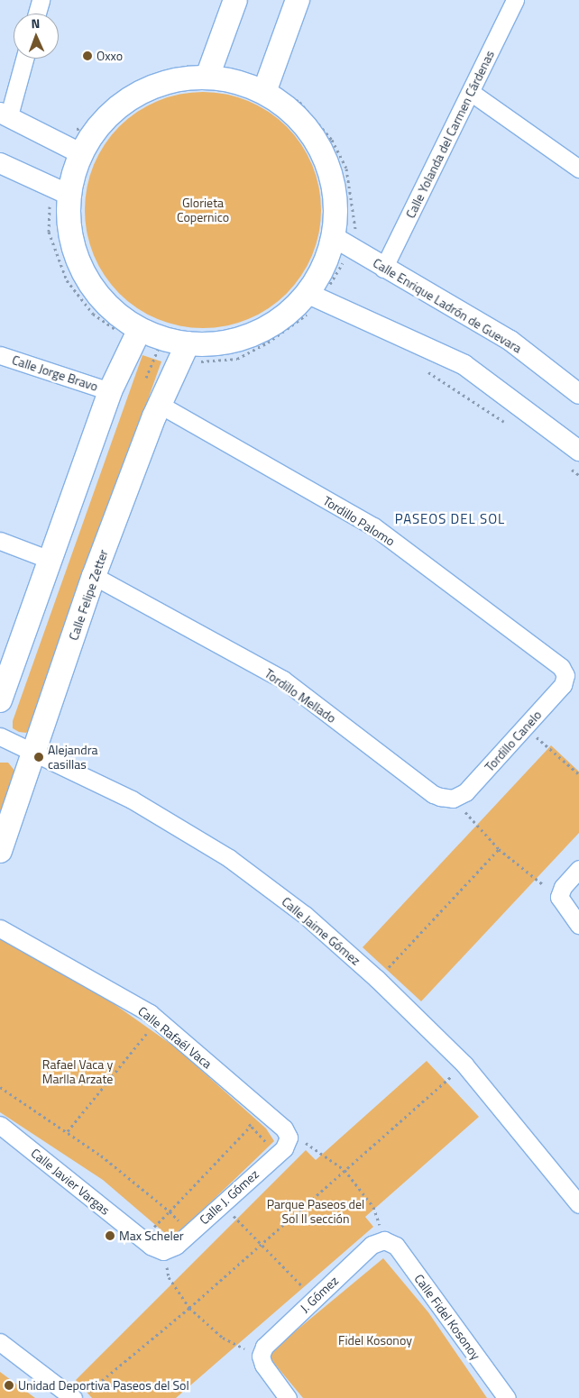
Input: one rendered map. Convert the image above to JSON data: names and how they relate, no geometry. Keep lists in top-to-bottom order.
{
  "streets": {
    "main road": ["Calle Felipe Zetter"],
    "street": [
      "Calle Yolanda del Carmen Cárdenas",
      "Calle Enrique Ladrón de Guevara",
      "Calle Jorge Bravo",
      "Tordillo Palomo",
      "Tordillo Mellado",
      "Tordillo Canelo",
      "Calle Jaime Gómez",
      "Calle Rafaél Vaca",
      "Calle Javier Vargas",
      "Calle J. Gómez",
      "J. Gómez",
      "Calle Fidel Kosonoy"
    ]
  },
  "crossings": [
    ["Calle Yolanda del Carmen Cárdenas", "Calle Enrique Ladrón de Guevara"],
    ["Tordillo Palomo", "Calle Felipe Zetter"],
    ["Tordillo Palomo", "Tordillo Canelo"],
    ["Calle Felipe Zetter", "Tordillo Mellado"],
    ["Calle Felipe Zetter", "Calle Jaime Gómez"],
    ["Tordillo Mellado", "Tordillo Canelo"],
    ["Calle Rafaél Vaca", "Calle J. Gómez"],
    ["Calle Javier Vargas", "Calle J. Gómez"],
    ["J. Gómez", "Calle Fidel Kosonoy"]
  ],
  "districts": ["PASEOS DEL SOL"],
  "parks": [
    "Glorieta Copernico",
    "Rafael Vaca y Marlla Arzate",
    "Parque Paseos del Sol II sección",
    "Fidel Kosonoy"
  ],
  "places": [
    "Oxxo",
    "Alejandra casillas",
    "Max Scheler",
    "Unidad Deportiva Paseos del Sol"
  ],
  "north": "top"
}
